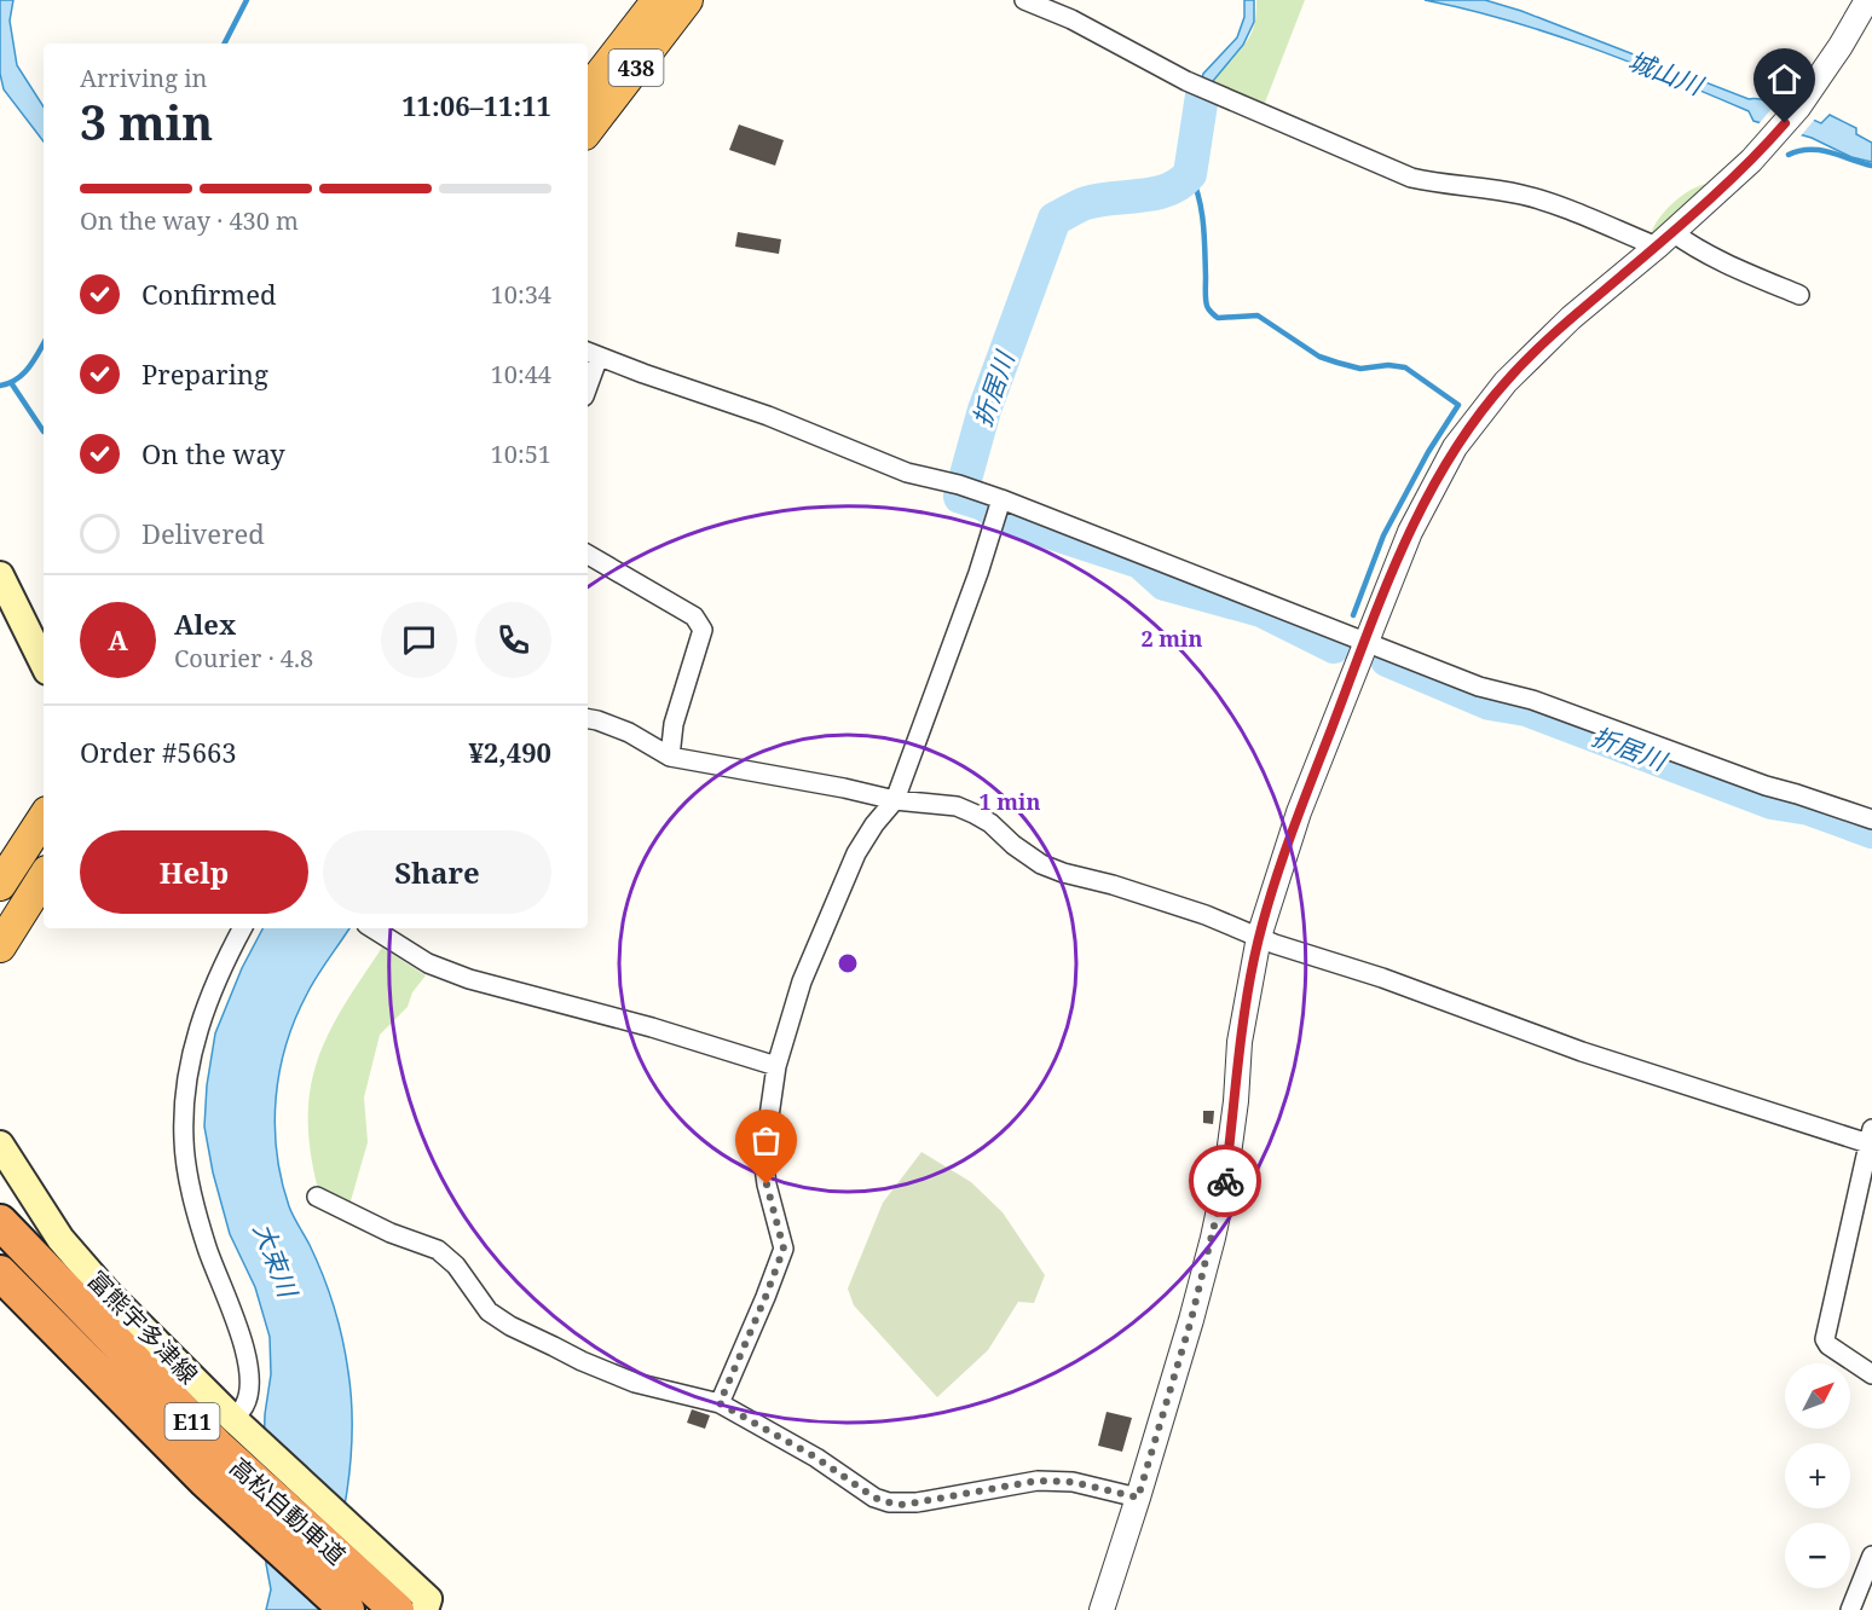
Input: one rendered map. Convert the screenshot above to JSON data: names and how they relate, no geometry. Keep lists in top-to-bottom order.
{
  "streets": {
    "highway": ["438", "E11", "高松自動車道"],
    "main road": ["富熊宇多津線"]
  },
  "water": ["城山川", "折居川", "大束川"],
  "north": "top right",
  "page": {
    "heading": ["3 min", "Arriving in", "11:06–11:11"],
    "panel": [
      "Alex",
      "Courier · 4.8",
      "Order #5663",
      "¥2,490"
    ],
    "bar": "On the way · 430 m",
    "list": [
      ["Confirmed", "10:34"],
      ["Preparing", "10:44"],
      ["On the way", "10:51"],
      "Delivered"
    ],
    "round": "A",
    "buttons": ["Help", "Share"],
    "map_buttons": ["+", "−"]
  },
  "rings": ["2 min", "1 min"]
}
